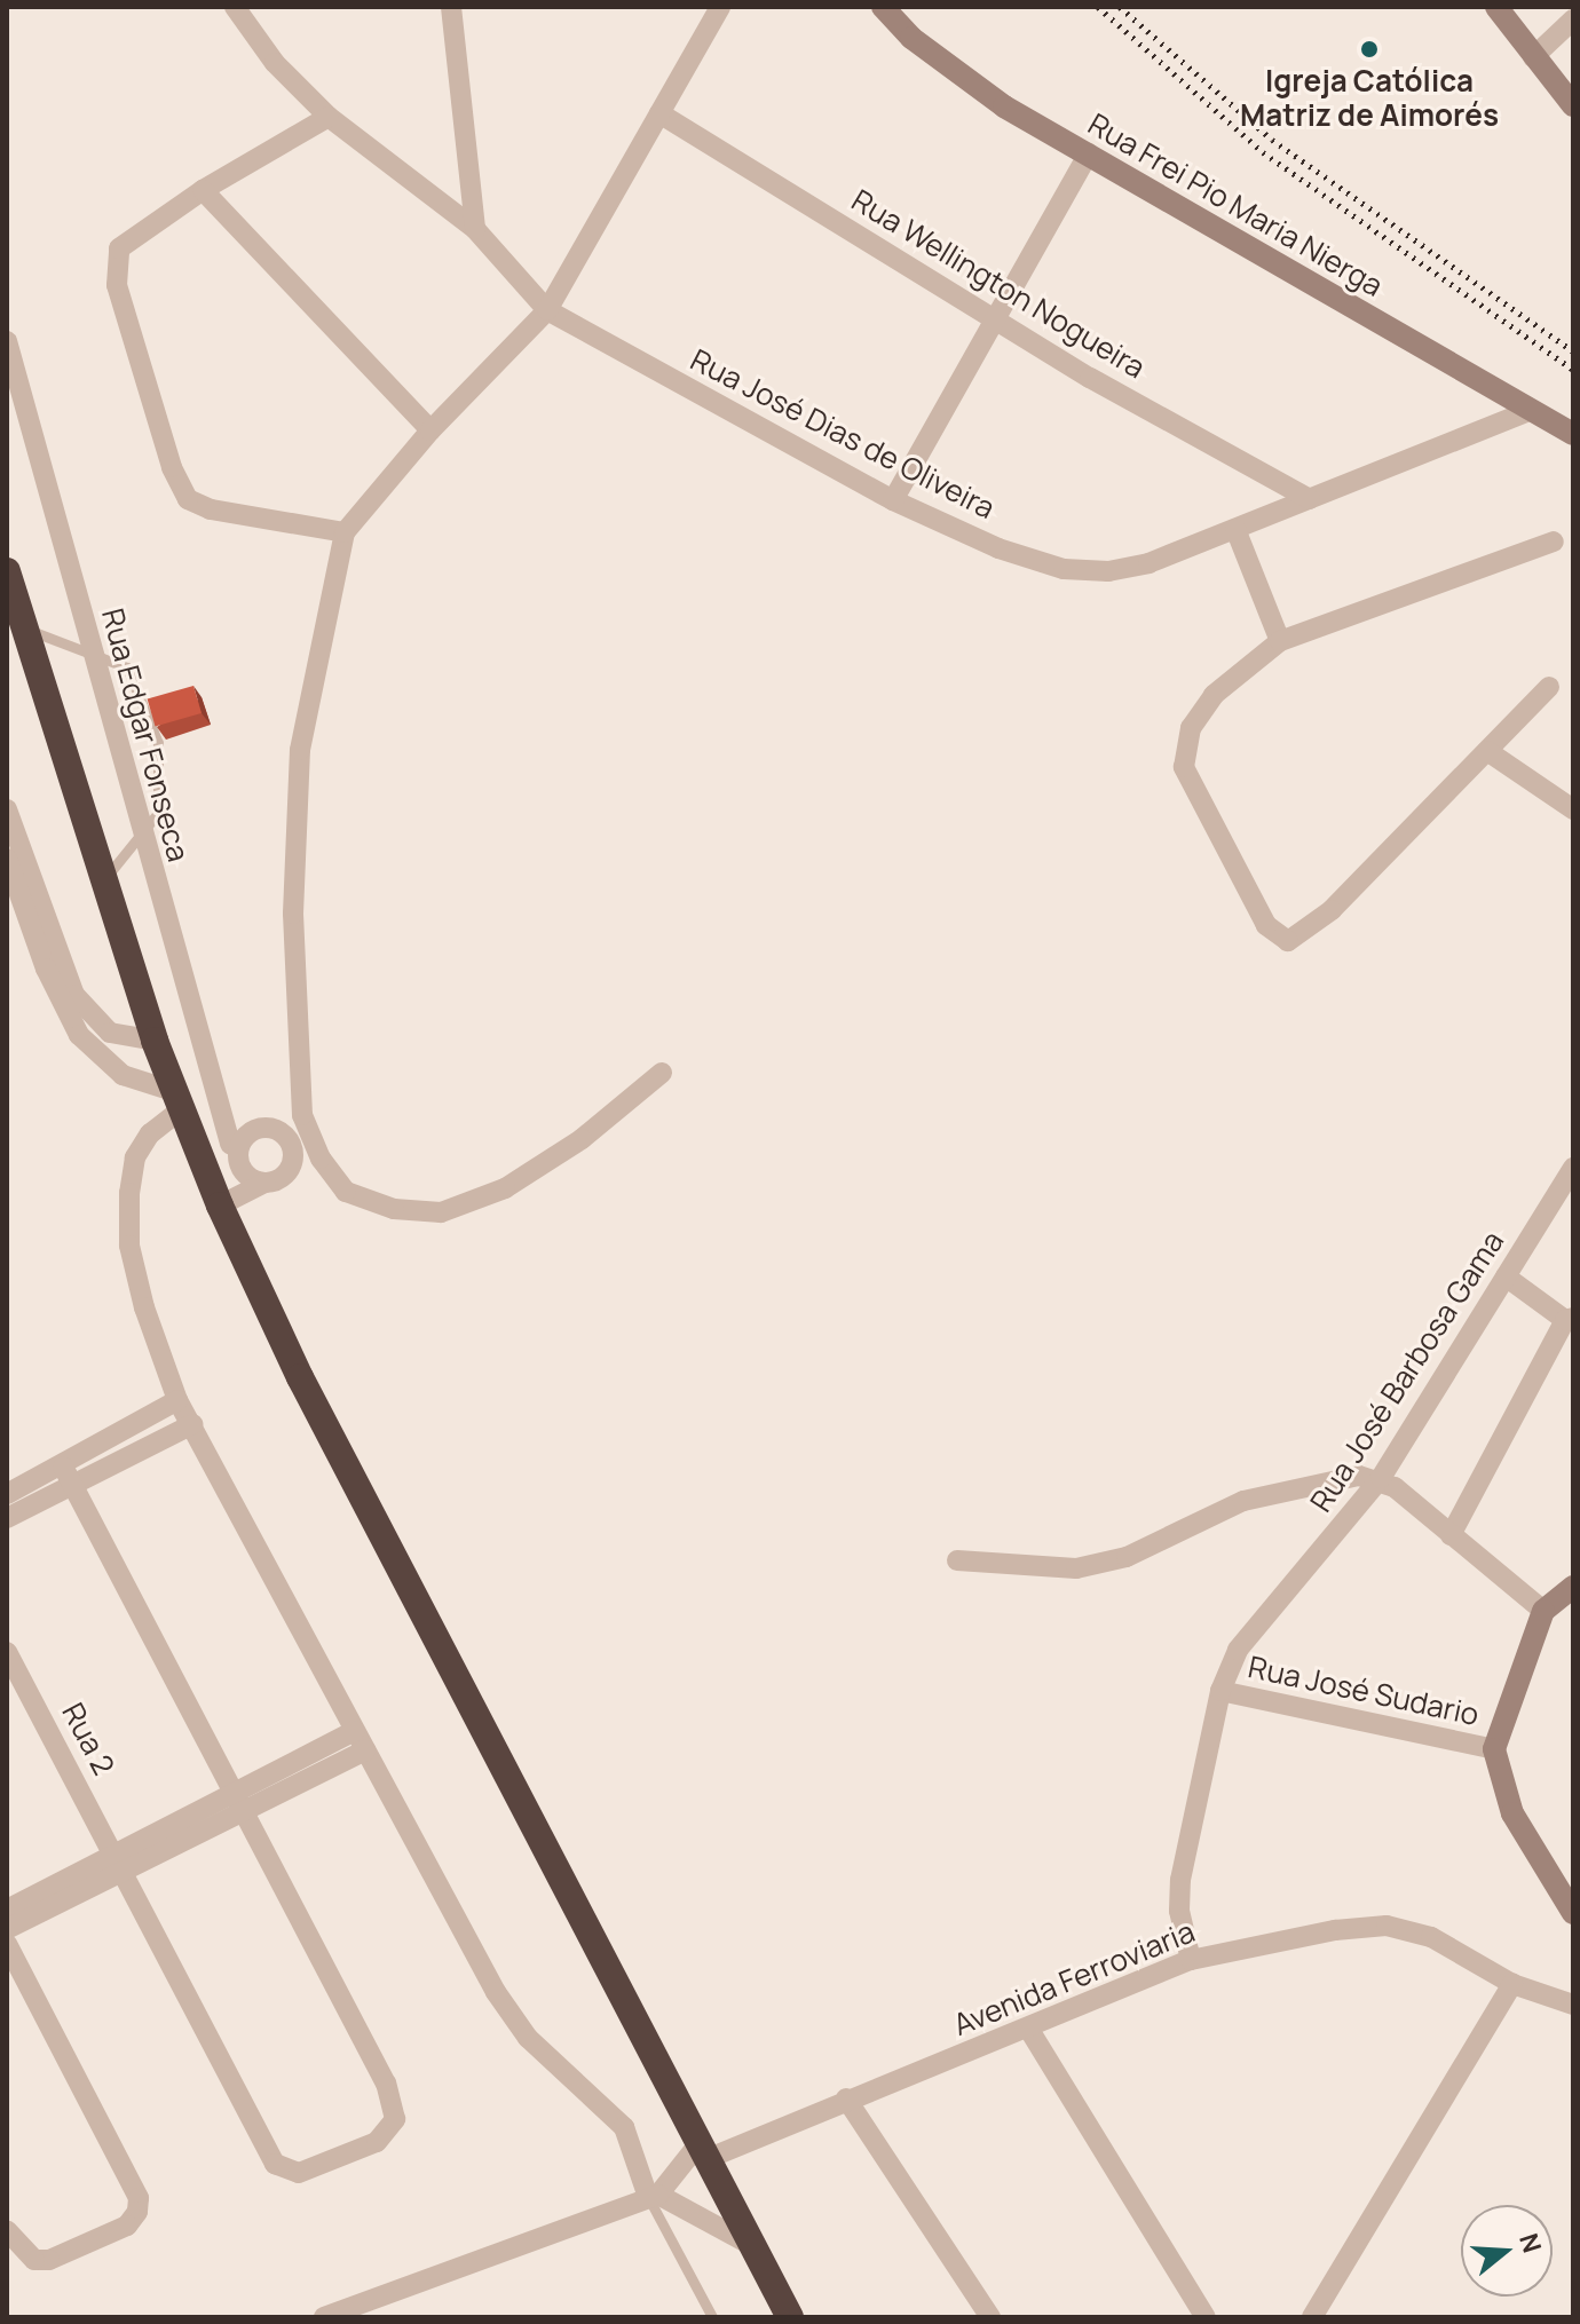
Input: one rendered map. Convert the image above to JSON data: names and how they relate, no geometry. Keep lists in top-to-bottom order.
{
  "streets": {
    "street": [
      "Rua Frei Pio Maria Nierga",
      "Rua Wellington Nogueira",
      "Rua José Dias de Oliveira",
      "Rua Edgar Fonseca",
      "Rua José Barbosa Gama",
      "Rua José Sudario",
      "Rua 2",
      "Avenida Ferroviaria"
    ]
  },
  "crossings": [
    ["Rua Frei Pio Maria Nierga", "Rua José Dias de Oliveira"],
    ["Rua Wellington Nogueira", "Rua José Dias de Oliveira"],
    ["Rua José Barbosa Gama", "Rua José Sudario"],
    ["Rua José Barbosa Gama", "Avenida Ferroviaria"]
  ],
  "places": ["Igreja Católica Matriz de Aimorés"],
  "north": "right"
}
